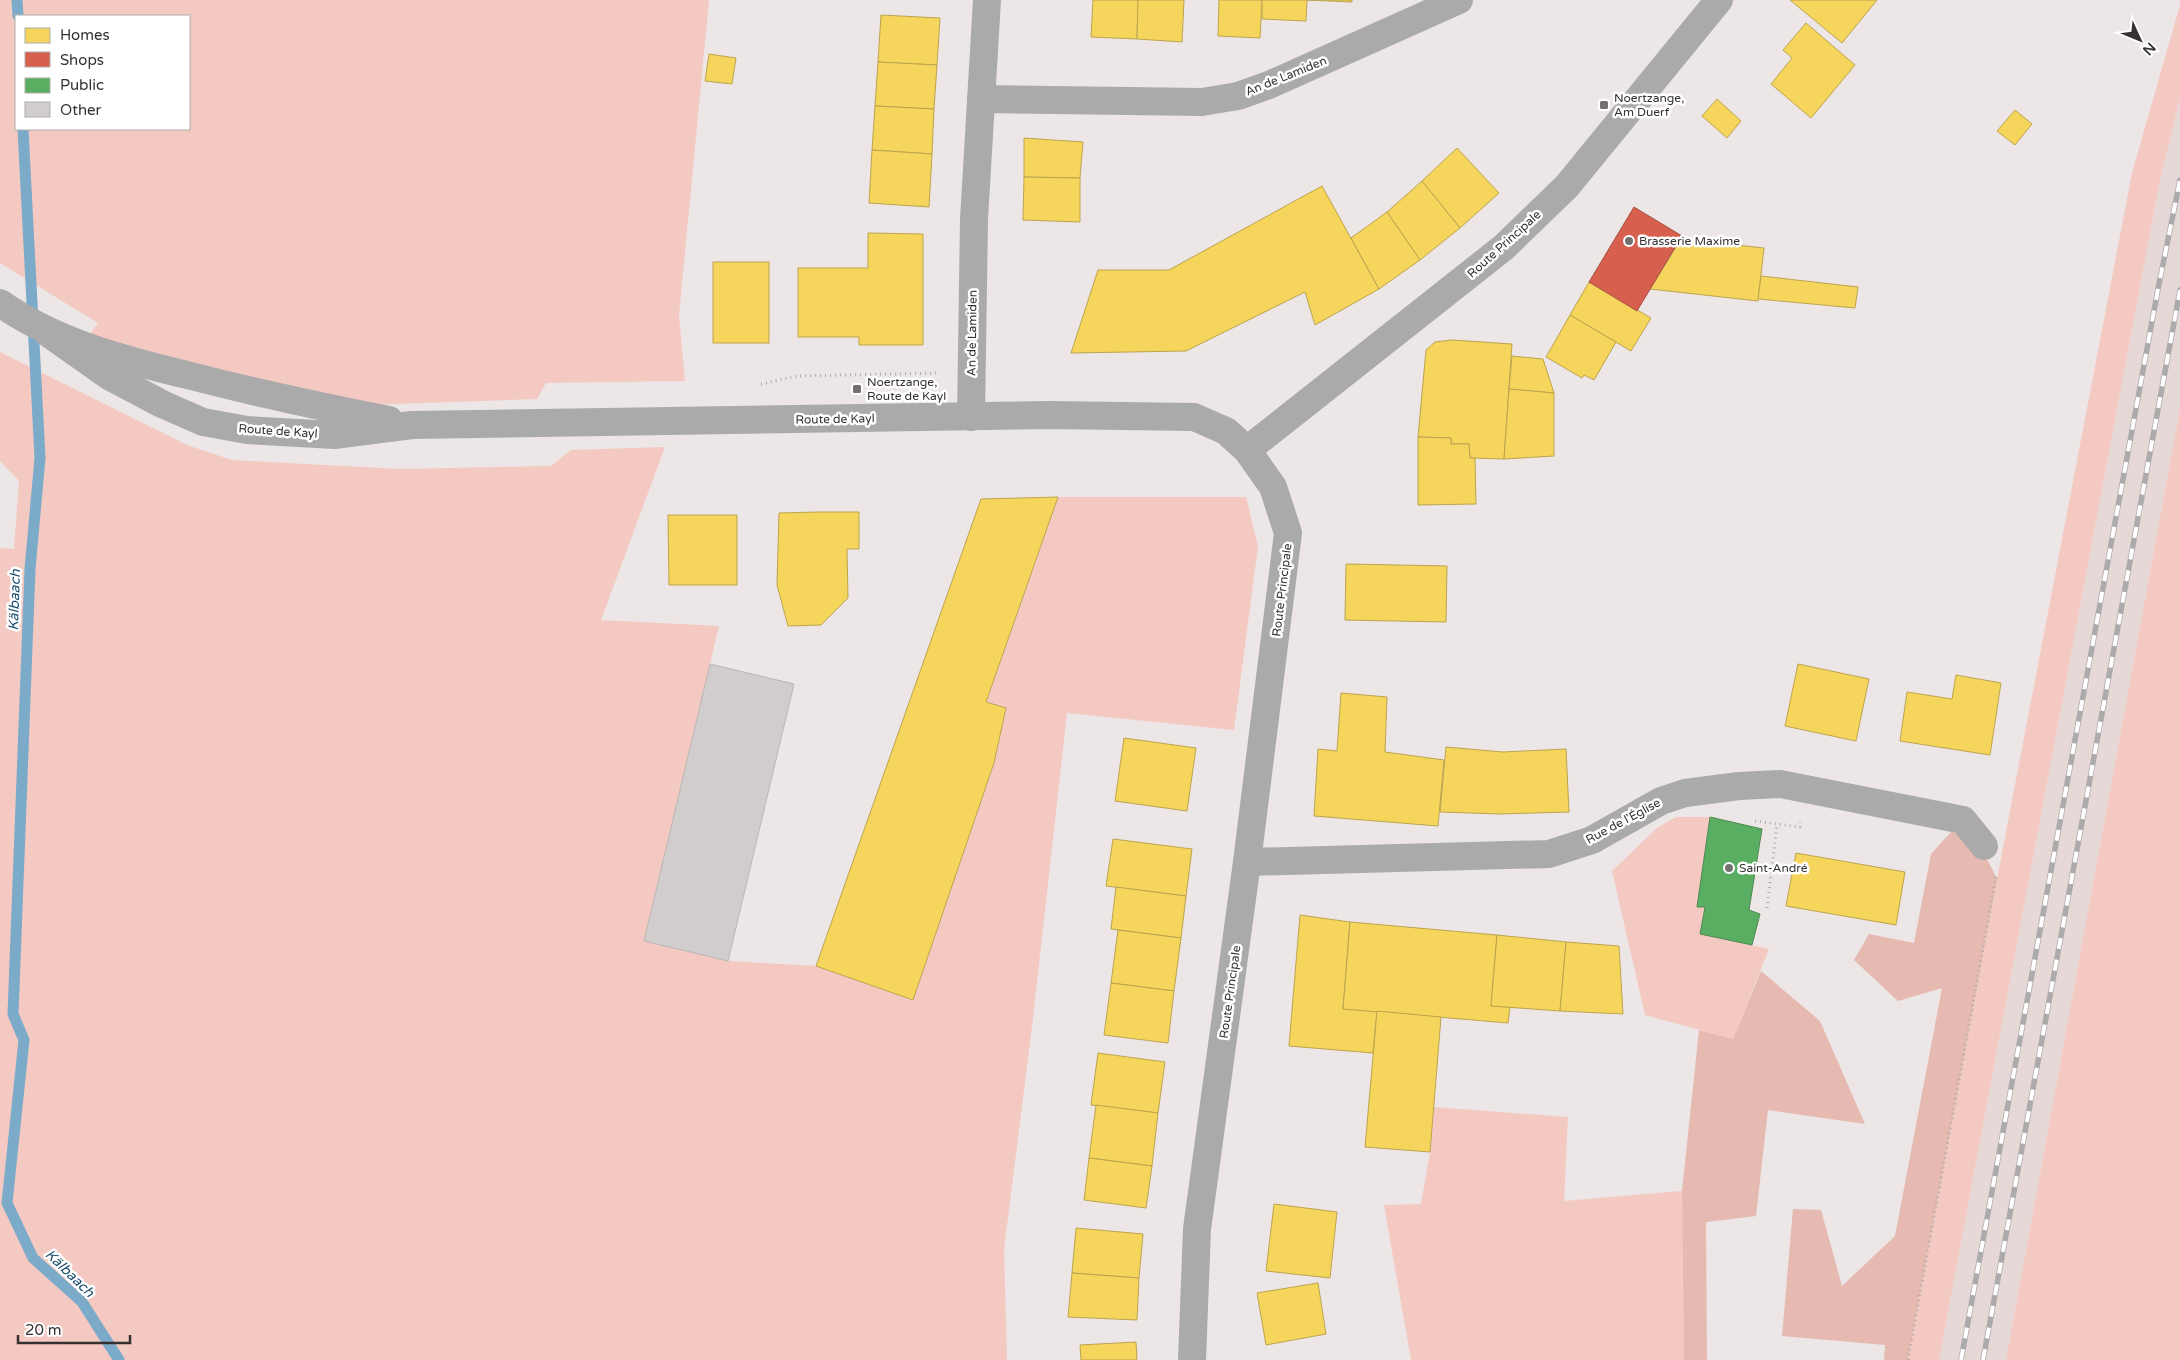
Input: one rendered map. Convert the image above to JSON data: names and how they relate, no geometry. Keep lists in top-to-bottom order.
{
  "streets": {
    "main road": [
      "An de Lamiden",
      "Route Principale",
      "Route de Kayl",
      "Rue de l'Église"
    ]
  },
  "crossings": [
    ["An de Lamiden", "Route de Kayl"],
    ["Route Principale", "Route de Kayl"],
    ["Route Principale", "Rue de l'Église"]
  ],
  "water": ["Kälbaach"],
  "places": {
    "transit": ["Noertzange, Am Duerf", "Noertzange, Route de Kayl"],
    "other": ["Brasserie Maxime", "Saint-André"]
  },
  "legend": [
    "Homes",
    "Shops",
    "Public",
    "Other"
  ],
  "scale_bar": "20 m",
  "north": "bottom right"
}
